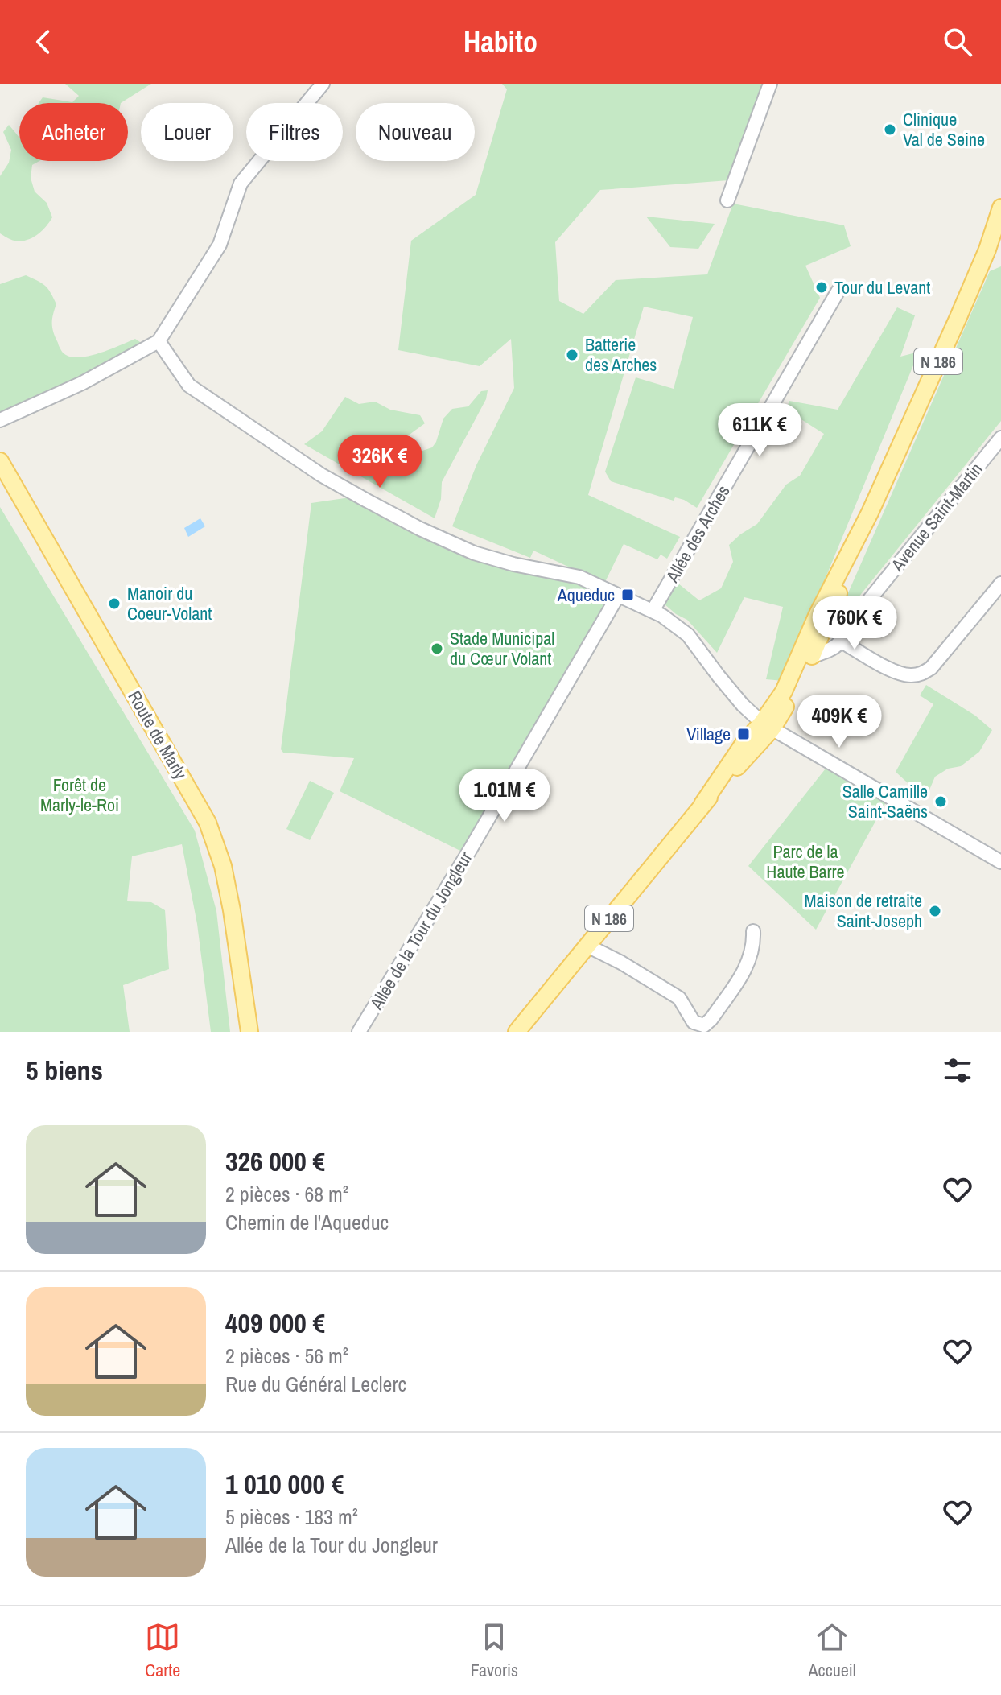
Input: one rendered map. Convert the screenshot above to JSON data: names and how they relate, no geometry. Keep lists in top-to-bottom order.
{
  "streets": {
    "main road": ["N 186", "Route de Marly"],
    "street": ["Avenue Saint-Martin", "Allée des Arches", "Allée de la Tour du Jongleur"]
  },
  "crossings": [
    ["N 186", "Avenue Saint-Martin"]
  ],
  "parks": ["Forêt de Marly-le-Roi", "Parc de la Haute Barre"],
  "places": {
    "other": [
      "Clinique Val de Seine",
      "Tour du Levant",
      "Batterie des Arches",
      "Manoir du Coeur-Volant",
      "Stade Municipal du Cœur Volant",
      "Salle Camille Saint-Saëns",
      "Maison de retraite Saint-Joseph"
    ],
    "transit": ["Aqueduc", "Village"]
  },
  "page": {
    "header": "Habito",
    "chip": [
      "Acheter",
      "Louer",
      "Filtres",
      "Nouveau"
    ],
    "price": [
      "611K €",
      "326K €",
      "760K €",
      "409K €",
      "1.01M €"
    ],
    "heading": "5 biens",
    "list": [
      {
        "name": "326 000 €",
        "note": "2 pièces · 68 m² · Chemin de l'Aqueduc"
      },
      {
        "name": "409 000 €",
        "note": "2 pièces · 56 m² · Rue du Général Leclerc"
      },
      {
        "name": "1 010 000 €",
        "note": "5 pièces · 183 m² · Allée de la Tour du Jongleur"
      }
    ],
    "tabs": ["Carte", "Favoris", "Accueil"]
  }
}
